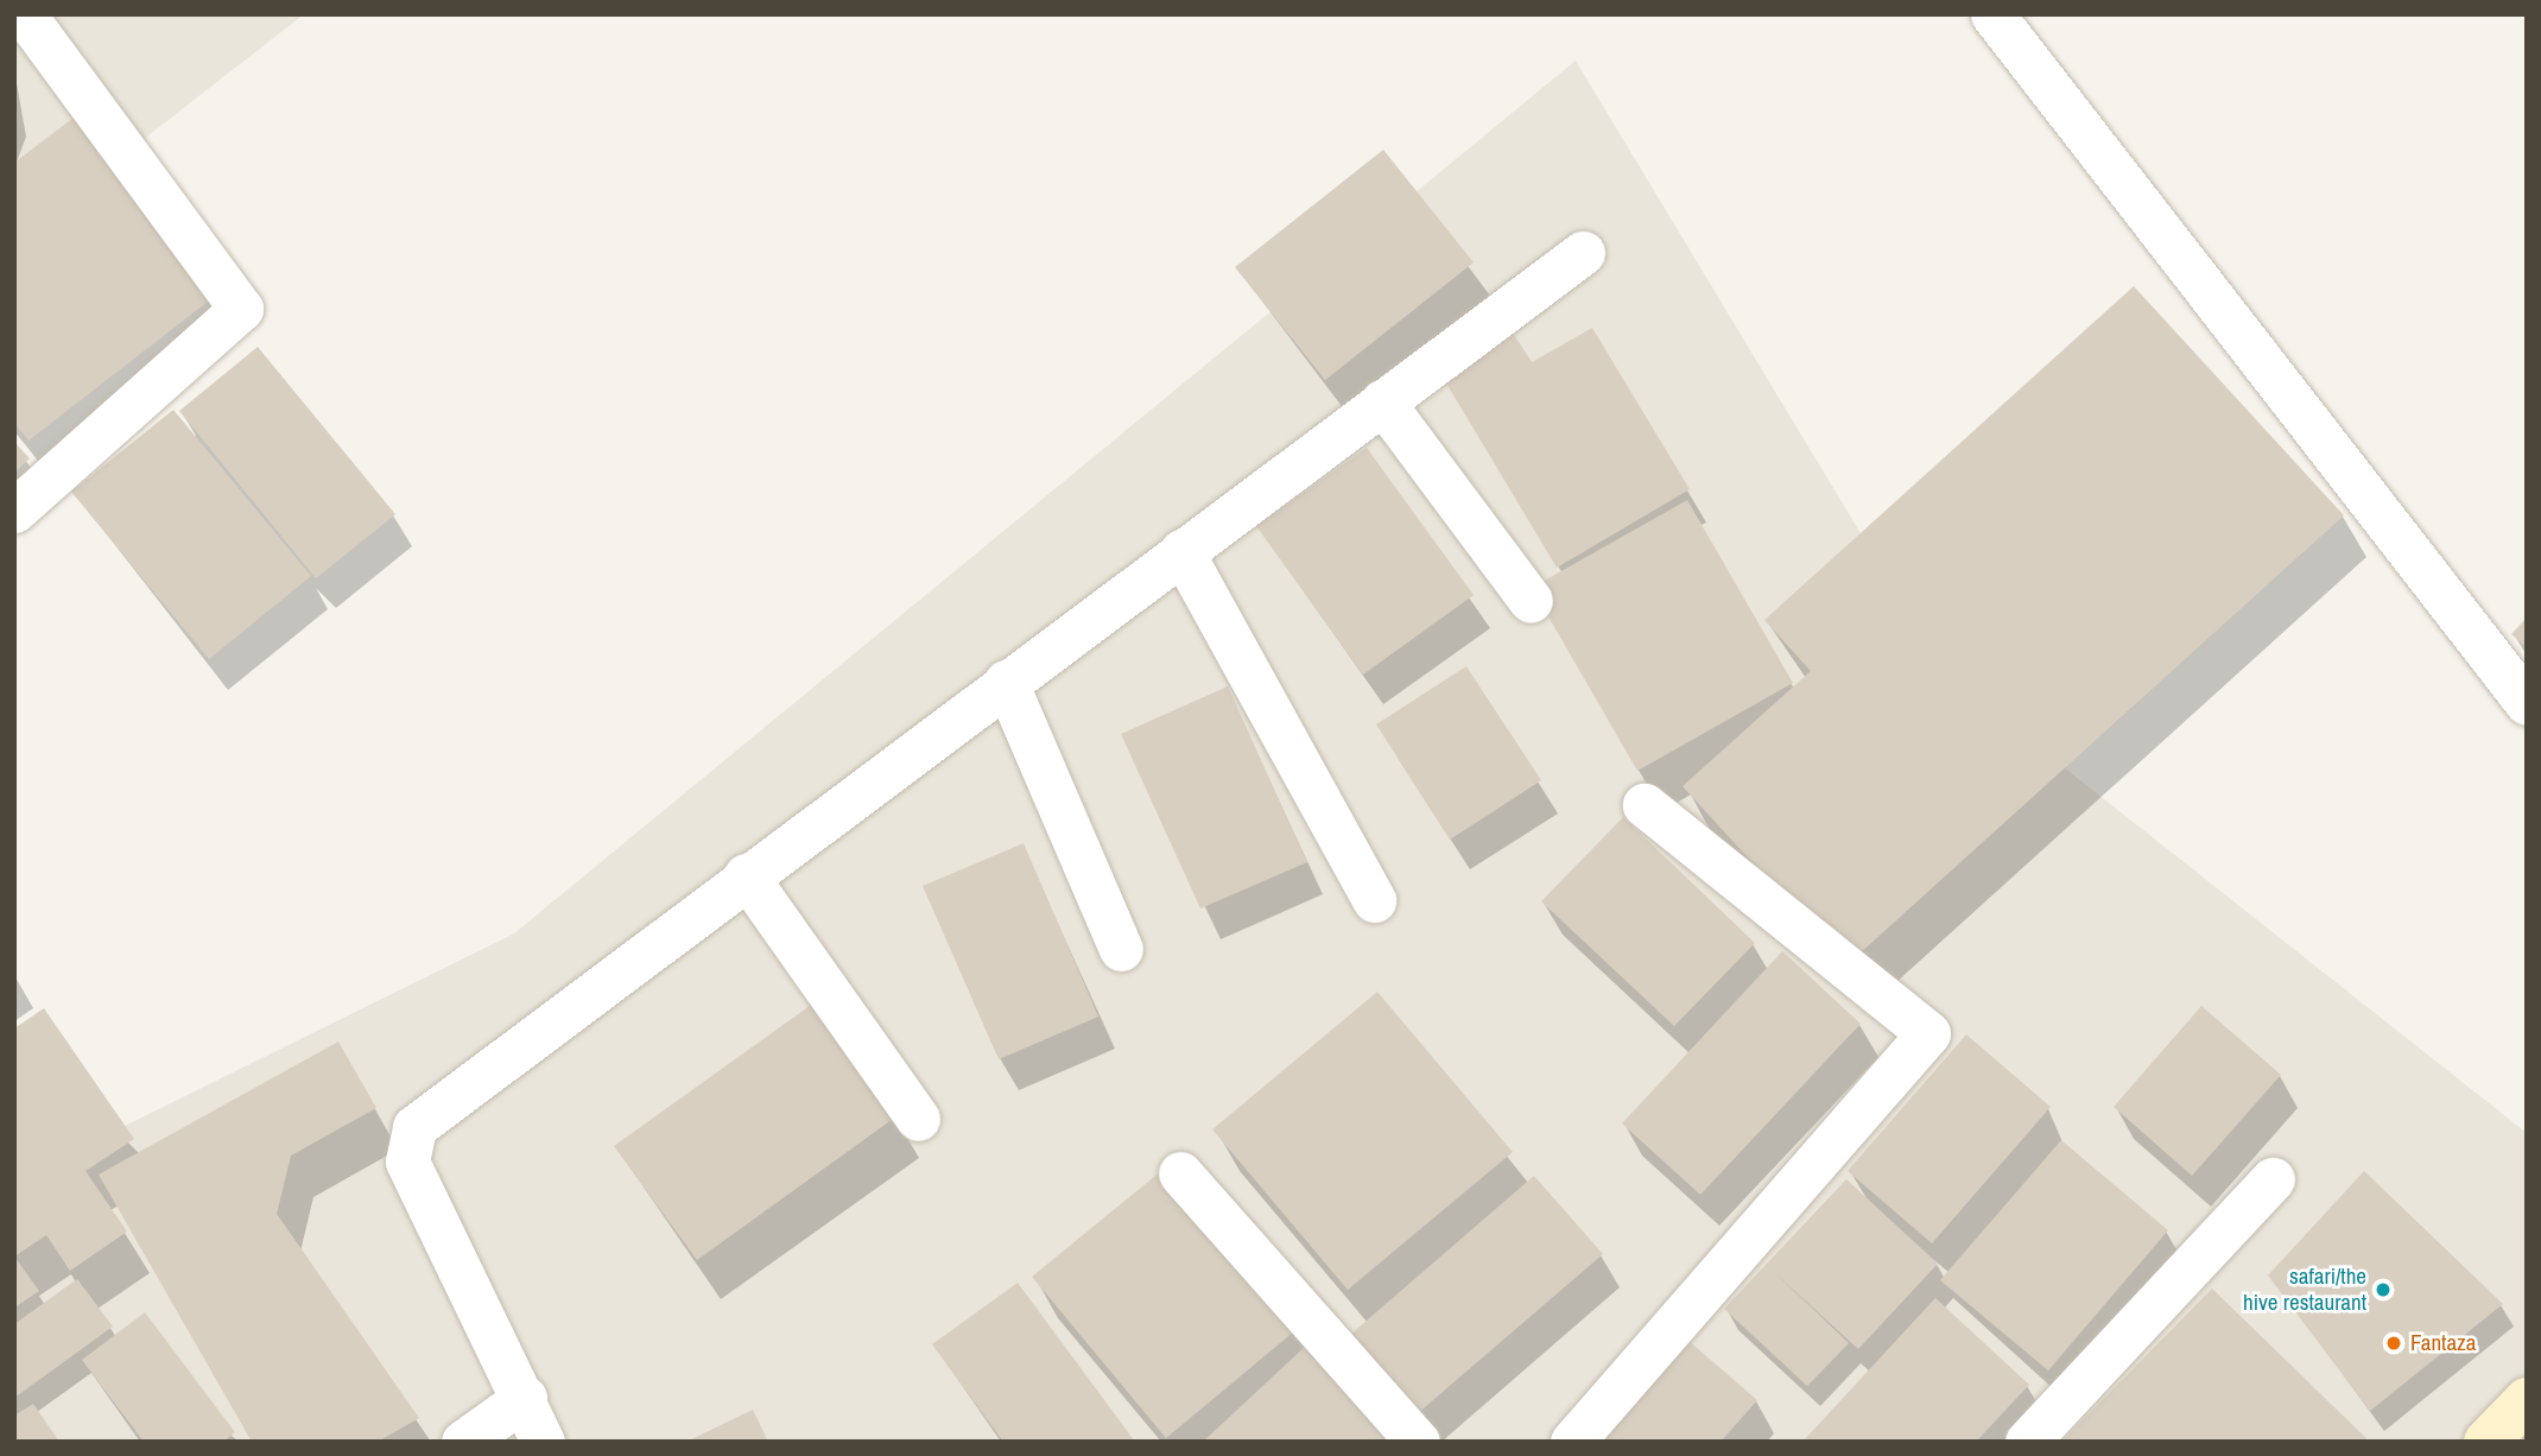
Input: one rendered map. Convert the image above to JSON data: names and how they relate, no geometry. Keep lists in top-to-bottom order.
{
  "places": ["safari/the hive restaurant", "Fantaza"]
}
